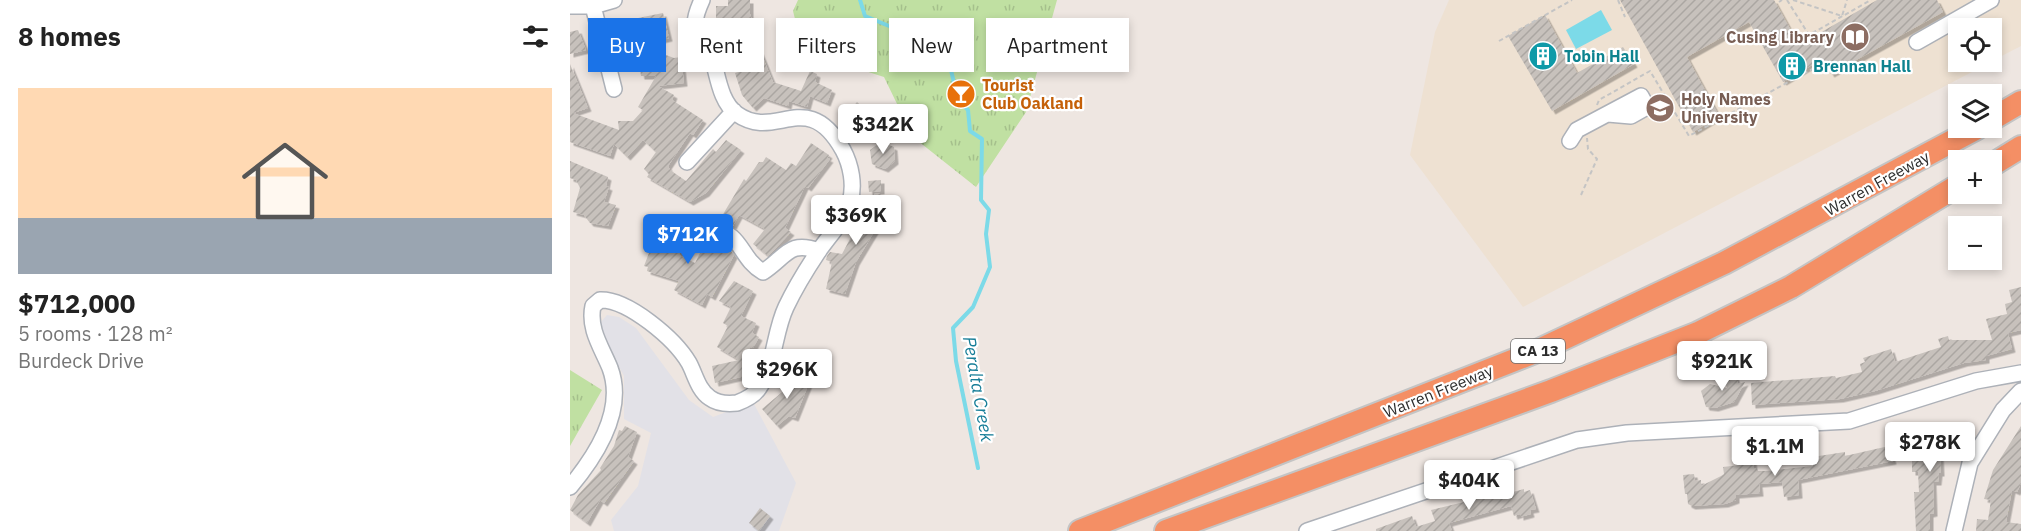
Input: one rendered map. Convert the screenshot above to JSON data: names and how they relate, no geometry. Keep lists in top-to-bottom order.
{
  "streets": {
    "highway": ["Warren Freeway", "CA 13"]
  },
  "water": ["Peralta Creek"],
  "places": {
    "library": ["Cusing Library"],
    "building": ["Tobin Hall", "Brennan Hall"],
    "bar": ["Tourist Club Oakland"],
    "school or university": ["Holy Names University"]
  },
  "page": {
    "heading": "8 homes",
    "map_buttons": ["+", "−"],
    "chip": [
      "Buy",
      "Rent",
      "Filters",
      "New",
      "Apartment"
    ],
    "list": [
      {
        "name": "$712,000",
        "note": "5 rooms · 128 m² · Burdeck Drive"
      }
    ],
    "price": [
      "$342K",
      "$369K",
      "$712K",
      "$921K",
      "$296K",
      "$278K",
      "$1.1M",
      "$404K"
    ]
  }
}
